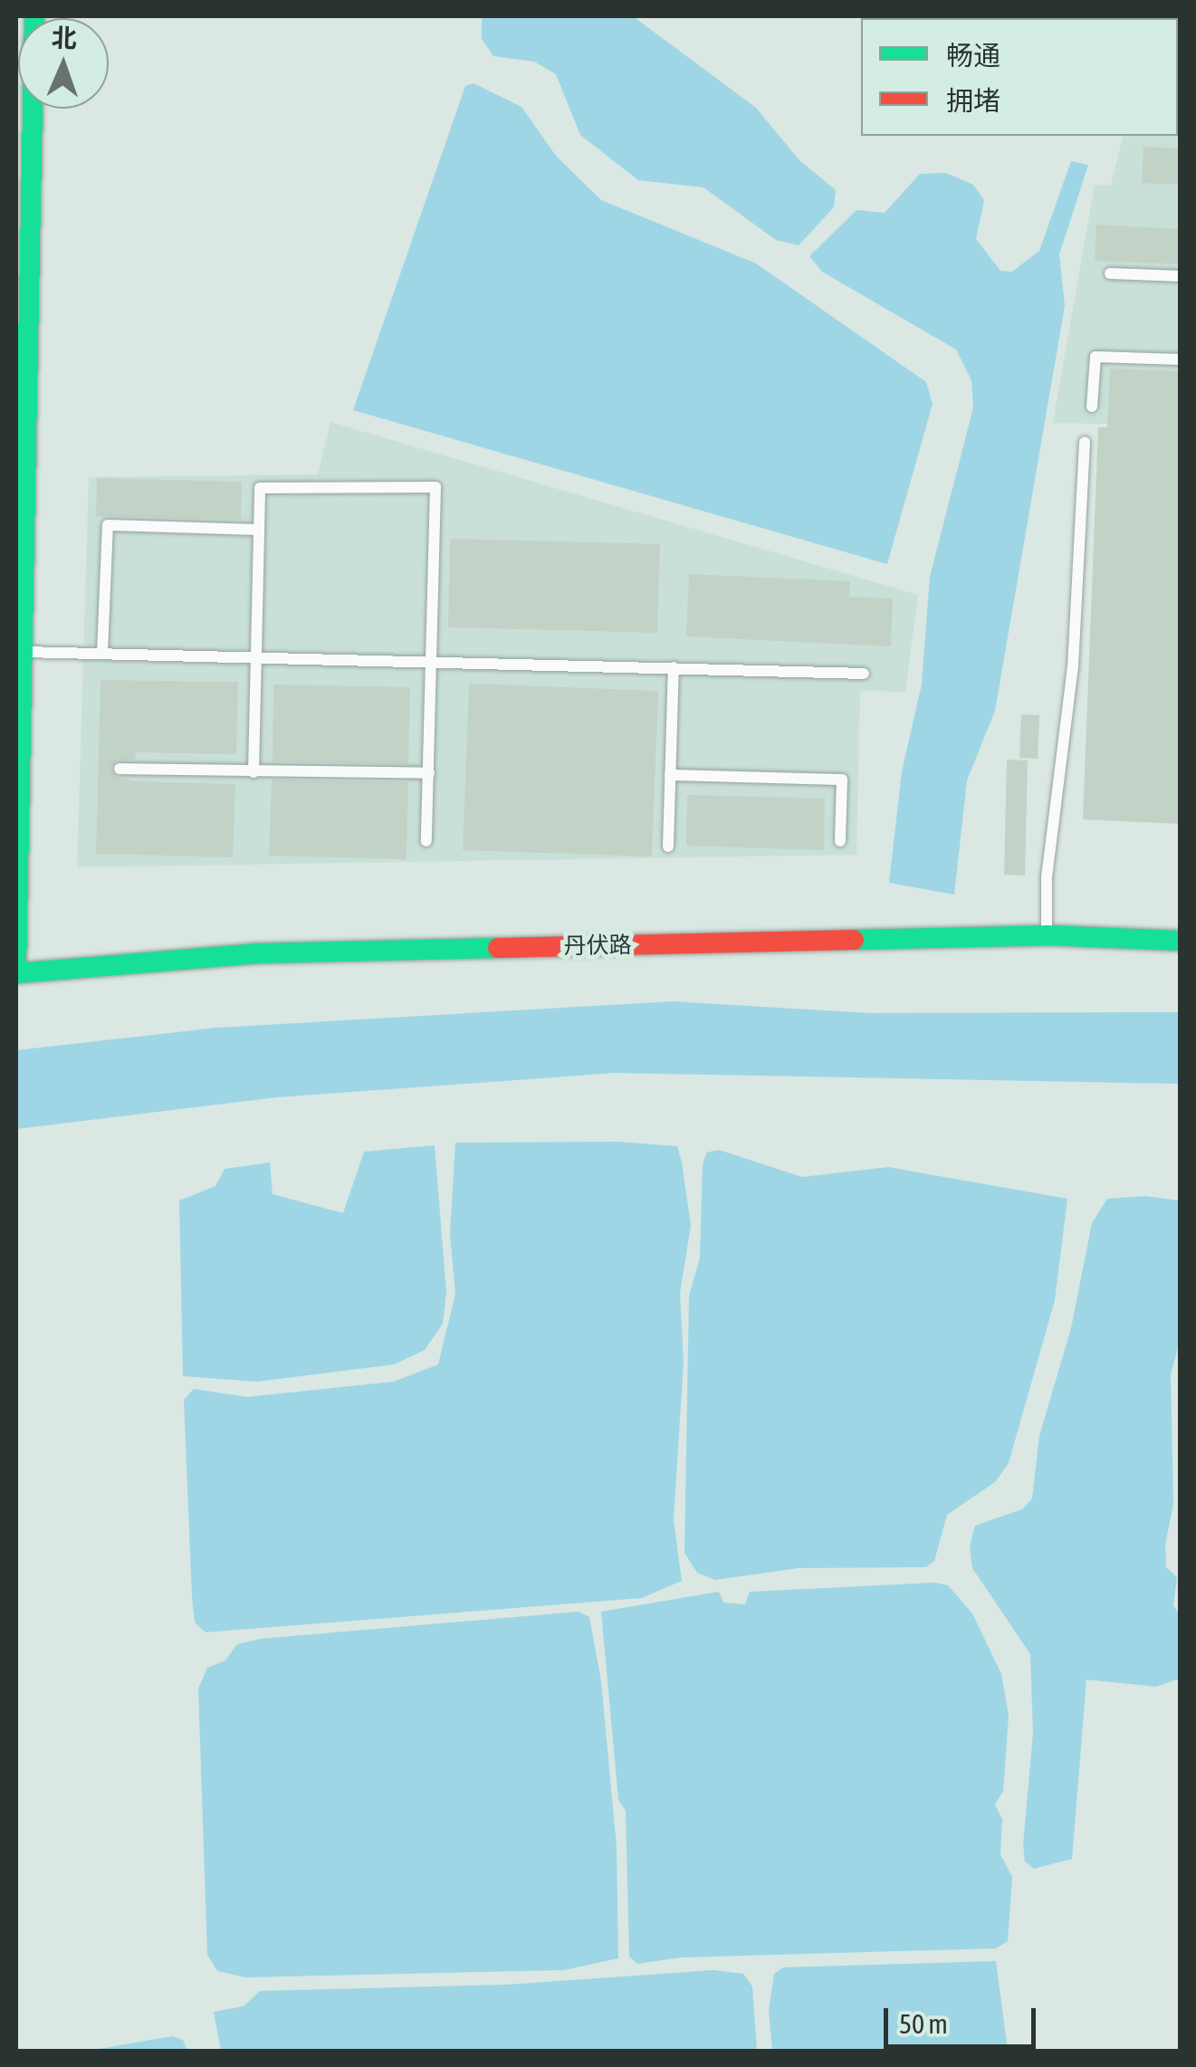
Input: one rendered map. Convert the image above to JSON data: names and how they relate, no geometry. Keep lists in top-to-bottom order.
{
  "streets": {
    "main road": ["丹伏路"]
  },
  "legend": ["畅通", "拥堵"],
  "scale_bar": "50 m",
  "north": "top"
}
